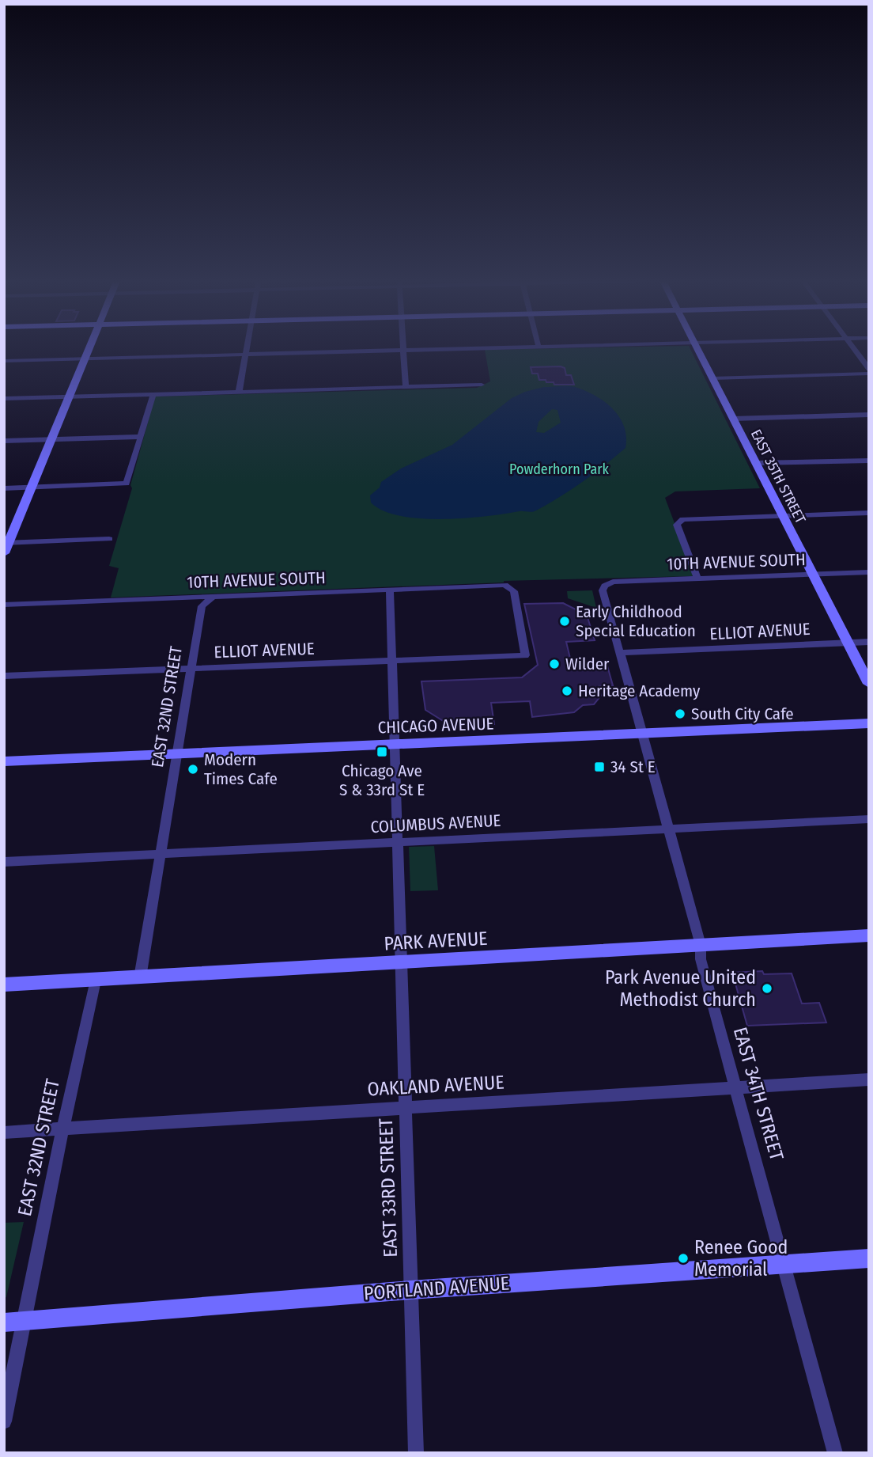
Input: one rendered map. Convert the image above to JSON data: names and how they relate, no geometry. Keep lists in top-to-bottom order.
{
  "streets": {
    "street": [
      "EAST 35TH STREET",
      "10TH AVENUE SOUTH",
      "ELLIOT AVENUE",
      "EAST 32ND STREET",
      "CHICAGO AVENUE",
      "COLUMBUS AVENUE",
      "PARK AVENUE",
      "OAKLAND AVENUE",
      "EAST 34TH STREET",
      "EAST 33RD STREET",
      "PORTLAND AVENUE"
    ]
  },
  "crossings": [
    ["EAST 35TH STREET", "10TH AVENUE SOUTH"],
    ["EAST 35TH STREET", "ELLIOT AVENUE"],
    ["10TH AVENUE SOUTH", "ELLIOT AVENUE"],
    ["10TH AVENUE SOUTH", "EAST 34TH STREET"],
    ["10TH AVENUE SOUTH", "EAST 33RD STREET"],
    ["ELLIOT AVENUE", "EAST 32ND STREET"],
    ["ELLIOT AVENUE", "EAST 34TH STREET"],
    ["ELLIOT AVENUE", "EAST 33RD STREET"],
    ["EAST 32ND STREET", "CHICAGO AVENUE"],
    ["EAST 32ND STREET", "COLUMBUS AVENUE"],
    ["EAST 32ND STREET", "PARK AVENUE"],
    ["EAST 32ND STREET", "OAKLAND AVENUE"],
    ["EAST 32ND STREET", "PORTLAND AVENUE"],
    ["CHICAGO AVENUE", "EAST 34TH STREET"],
    ["CHICAGO AVENUE", "EAST 33RD STREET"],
    ["COLUMBUS AVENUE", "EAST 34TH STREET"],
    ["COLUMBUS AVENUE", "EAST 33RD STREET"],
    ["PARK AVENUE", "EAST 34TH STREET"],
    ["PARK AVENUE", "EAST 33RD STREET"],
    ["OAKLAND AVENUE", "EAST 34TH STREET"],
    ["OAKLAND AVENUE", "EAST 33RD STREET"],
    ["EAST 34TH STREET", "PORTLAND AVENUE"],
    ["EAST 33RD STREET", "PORTLAND AVENUE"]
  ],
  "parks": ["Powderhorn Park"],
  "places": {
    "other": [
      "Early Childhood Special Education",
      "Wilder",
      "Heritage Academy",
      "South City Cafe",
      "Modern Times Cafe",
      "Park Avenue United Methodist Church",
      "Renee Good Memorial"
    ],
    "transit": ["Chicago Ave S & 33rd St E", "34 St E"]
  }
}
